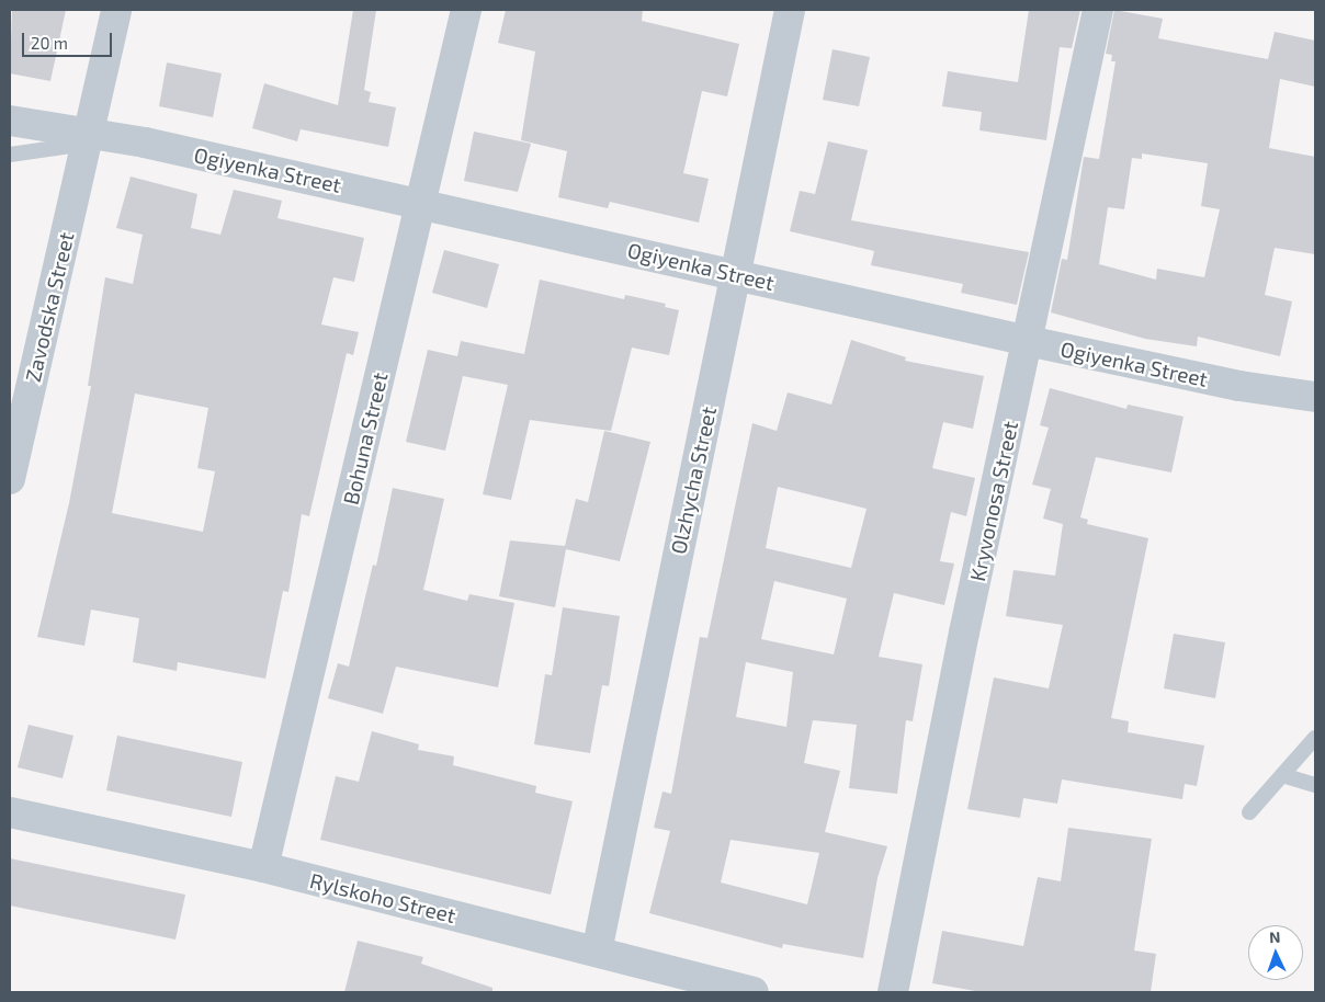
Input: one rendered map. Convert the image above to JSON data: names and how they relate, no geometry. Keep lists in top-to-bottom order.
{
  "streets": {
    "street": [
      "Ogiyenka Street",
      "Zavodska Street",
      "Bohuna Street",
      "Olzhycha Street",
      "Kryvonosa Street",
      "Rylskoho Street"
    ]
  },
  "crossings": [
    ["Ogiyenka Street", "Zavodska Street"],
    ["Ogiyenka Street", "Bohuna Street"],
    ["Ogiyenka Street", "Olzhycha Street"],
    ["Ogiyenka Street", "Kryvonosa Street"],
    ["Bohuna Street", "Rylskoho Street"],
    ["Olzhycha Street", "Rylskoho Street"]
  ],
  "scale_bar": "20 m",
  "north": "top"
}
